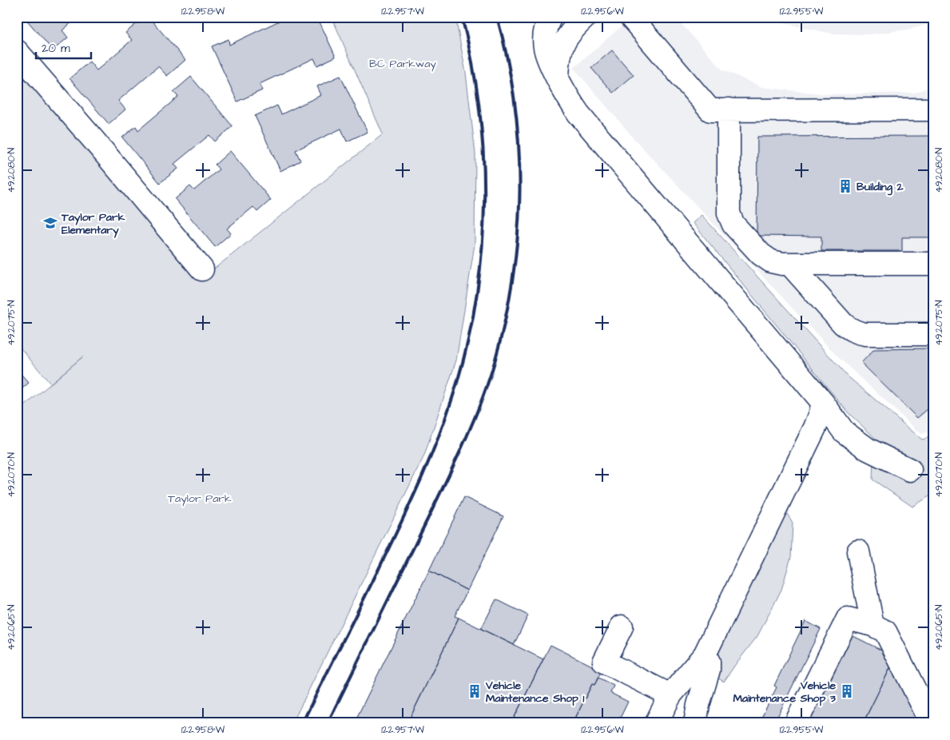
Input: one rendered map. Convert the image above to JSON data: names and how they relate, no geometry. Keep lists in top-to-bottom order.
{
  "parks": ["BC Parkway", "Taylor Park"],
  "places": {
    "building": ["Building 2", "Vehicle Maintenance Shop 1", "Vehicle Maintenance Shop 3"],
    "school or university": ["Taylor Park Elementary"]
  },
  "scale_bar": "20 m",
  "coordinates": [
    "122.958°W",
    "122.957°W",
    "122.956°W",
    "122.955°W",
    "49.2080°N",
    "49.2075°N",
    "49.2070°N",
    "49.2065°N"
  ]
}
